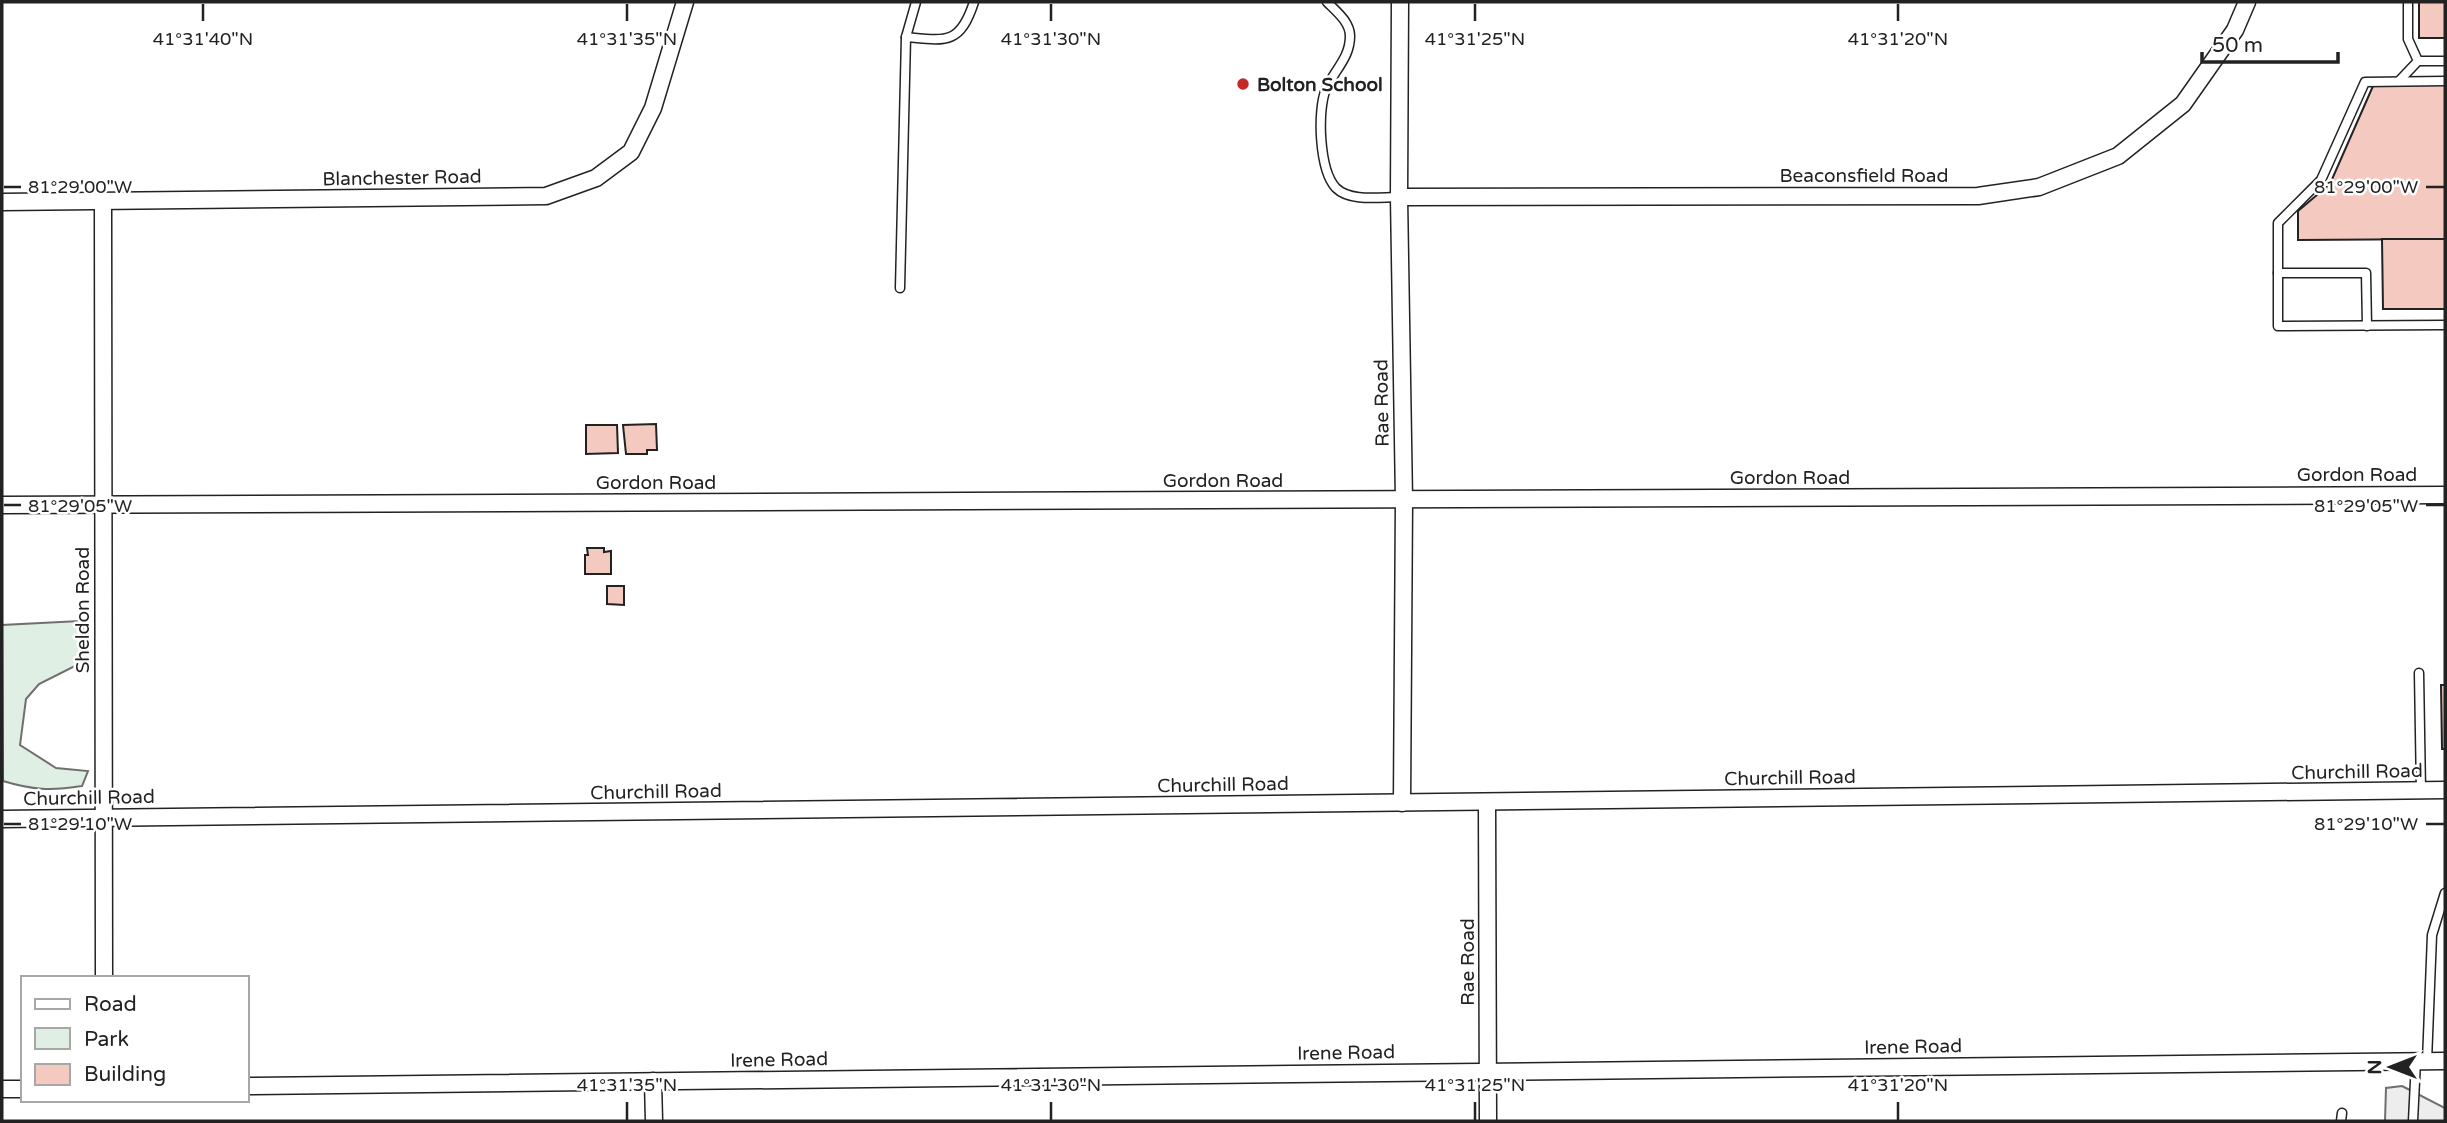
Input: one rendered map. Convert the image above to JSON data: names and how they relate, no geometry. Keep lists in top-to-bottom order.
{
  "streets": {
    "street": [
      "Beaconsfield Road",
      "Blanchester Road",
      "Rae Road",
      "Gordon Road",
      "Sheldon Road",
      "Churchill Road",
      "Irene Road"
    ]
  },
  "crossings": [
    ["Beaconsfield Road", "Rae Road"],
    ["Blanchester Road", "Sheldon Road"],
    ["Rae Road", "Gordon Road"],
    ["Rae Road", "Churchill Road"],
    ["Rae Road", "Irene Road"],
    ["Gordon Road", "Sheldon Road"],
    ["Sheldon Road", "Churchill Road"]
  ],
  "places": ["Bolton School"],
  "legend": ["Road", "Park", "Building"],
  "scale_bar": "50 m",
  "north": "left",
  "coordinates": [
    "41°31'40\"N",
    "41°31'35\"N",
    "41°31'30\"N",
    "41°31'25\"N",
    "41°31'20\"N",
    "81°29'00\"W",
    "81°29'05\"W",
    "81°29'10\"W"
  ]
}
